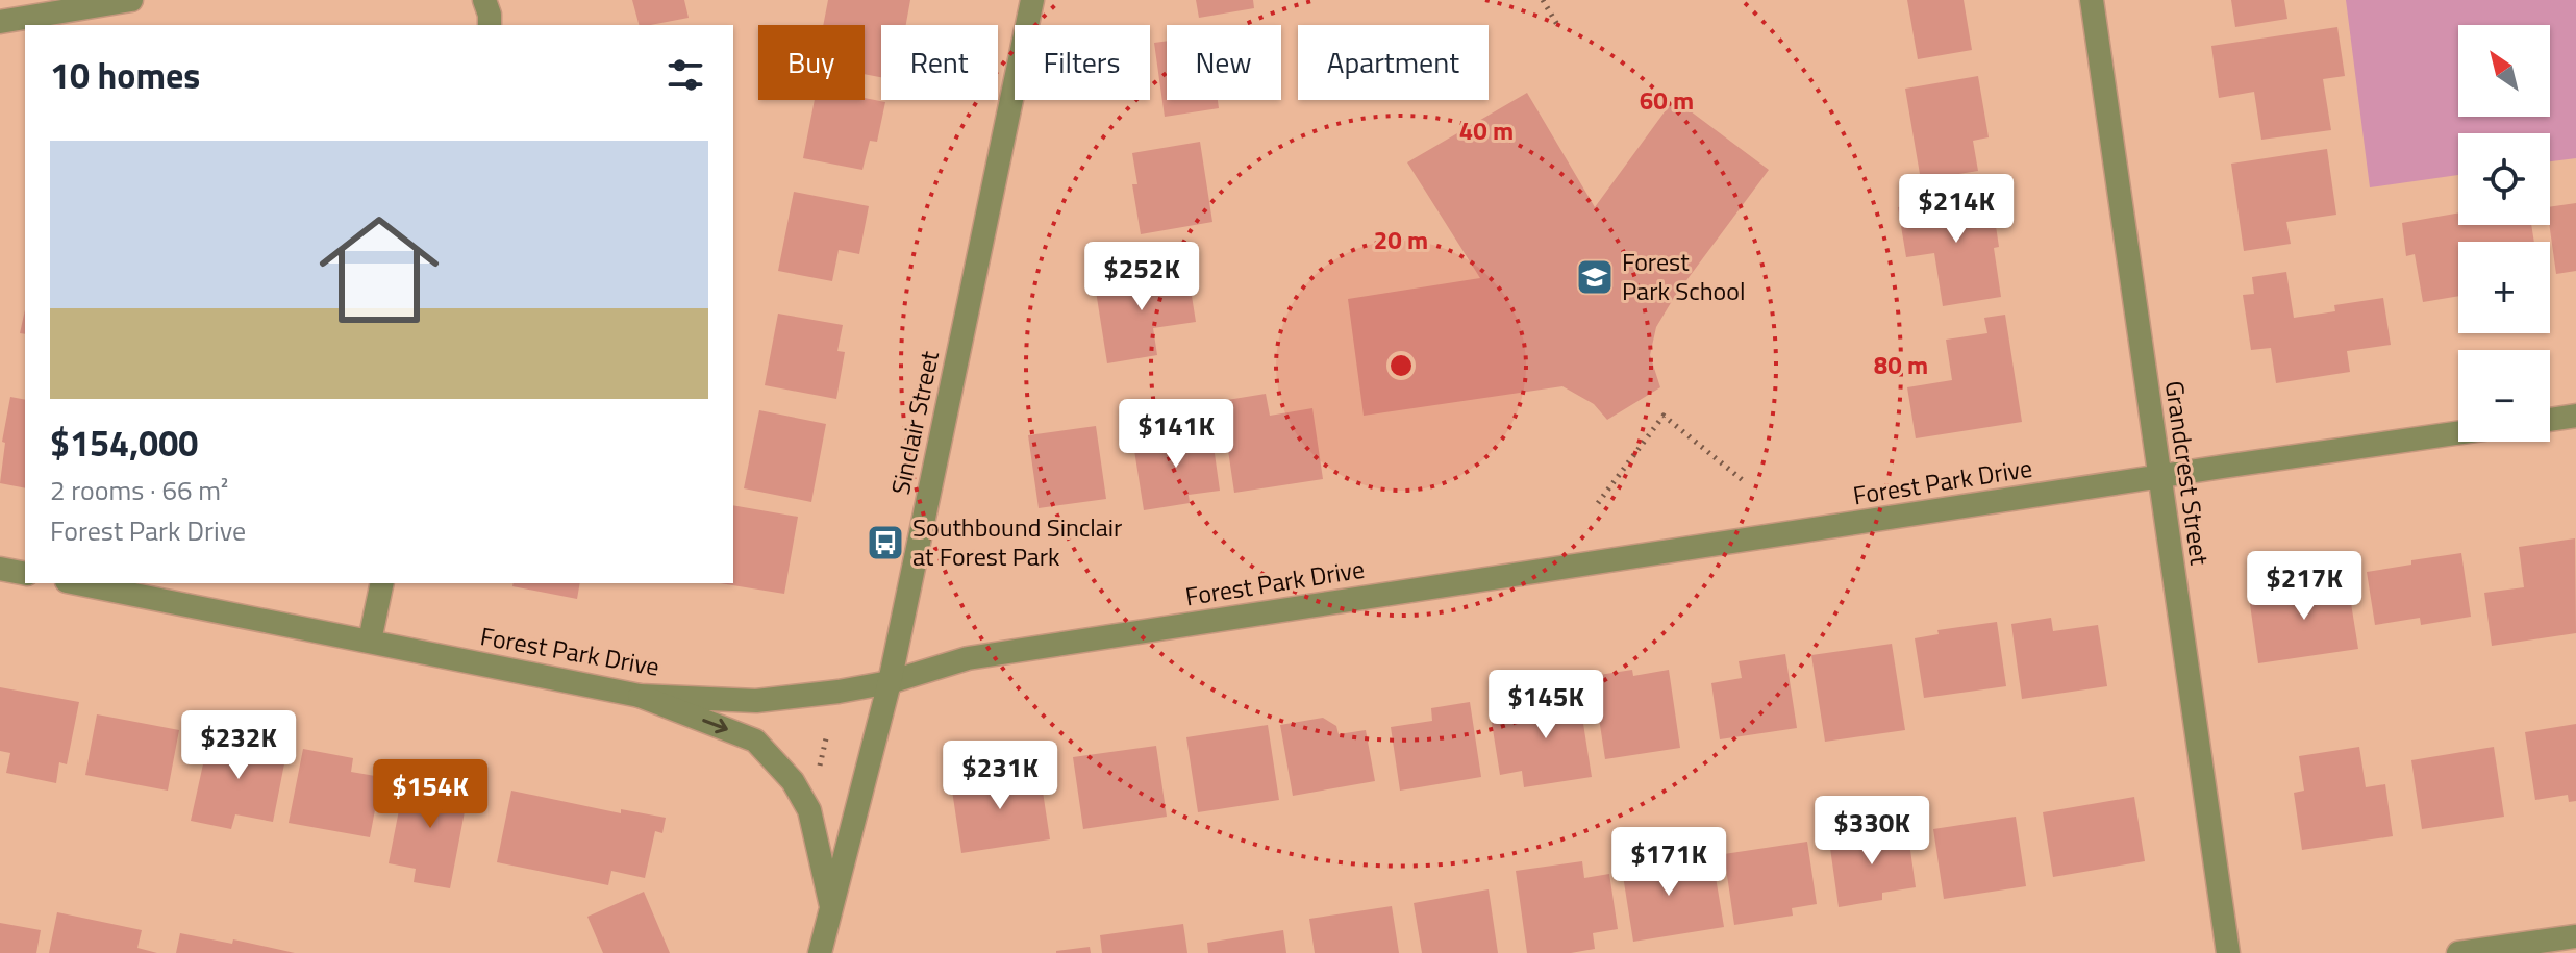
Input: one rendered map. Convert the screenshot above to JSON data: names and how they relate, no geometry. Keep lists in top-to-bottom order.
{
  "streets": {
    "street": ["Sinclair Street", "Grandcrest Street", "Forest Park Drive"]
  },
  "crossings": [
    ["Sinclair Street", "Forest Park Drive"],
    ["Grandcrest Street", "Forest Park Drive"]
  ],
  "places": {
    "school or university": ["Forest Park School"],
    "bus stop": ["Southbound Sinclair at Forest Park"]
  },
  "north": "top left",
  "page": {
    "map_buttons": ["+", "−"],
    "chip": [
      "Buy",
      "Rent",
      "Filters",
      "New",
      "Apartment"
    ],
    "heading": "10 homes",
    "list": [
      {
        "name": "$154,000",
        "note": "2 rooms · 66 m² · Forest Park Drive"
      }
    ],
    "price": [
      "$214K",
      "$252K",
      "$141K",
      "$217K",
      "$145K",
      "$232K",
      "$231K",
      "$154K",
      "$330K",
      "$171K"
    ]
  },
  "rings": [
    "60 m",
    "40 m",
    "20 m",
    "80 m"
  ]
}
